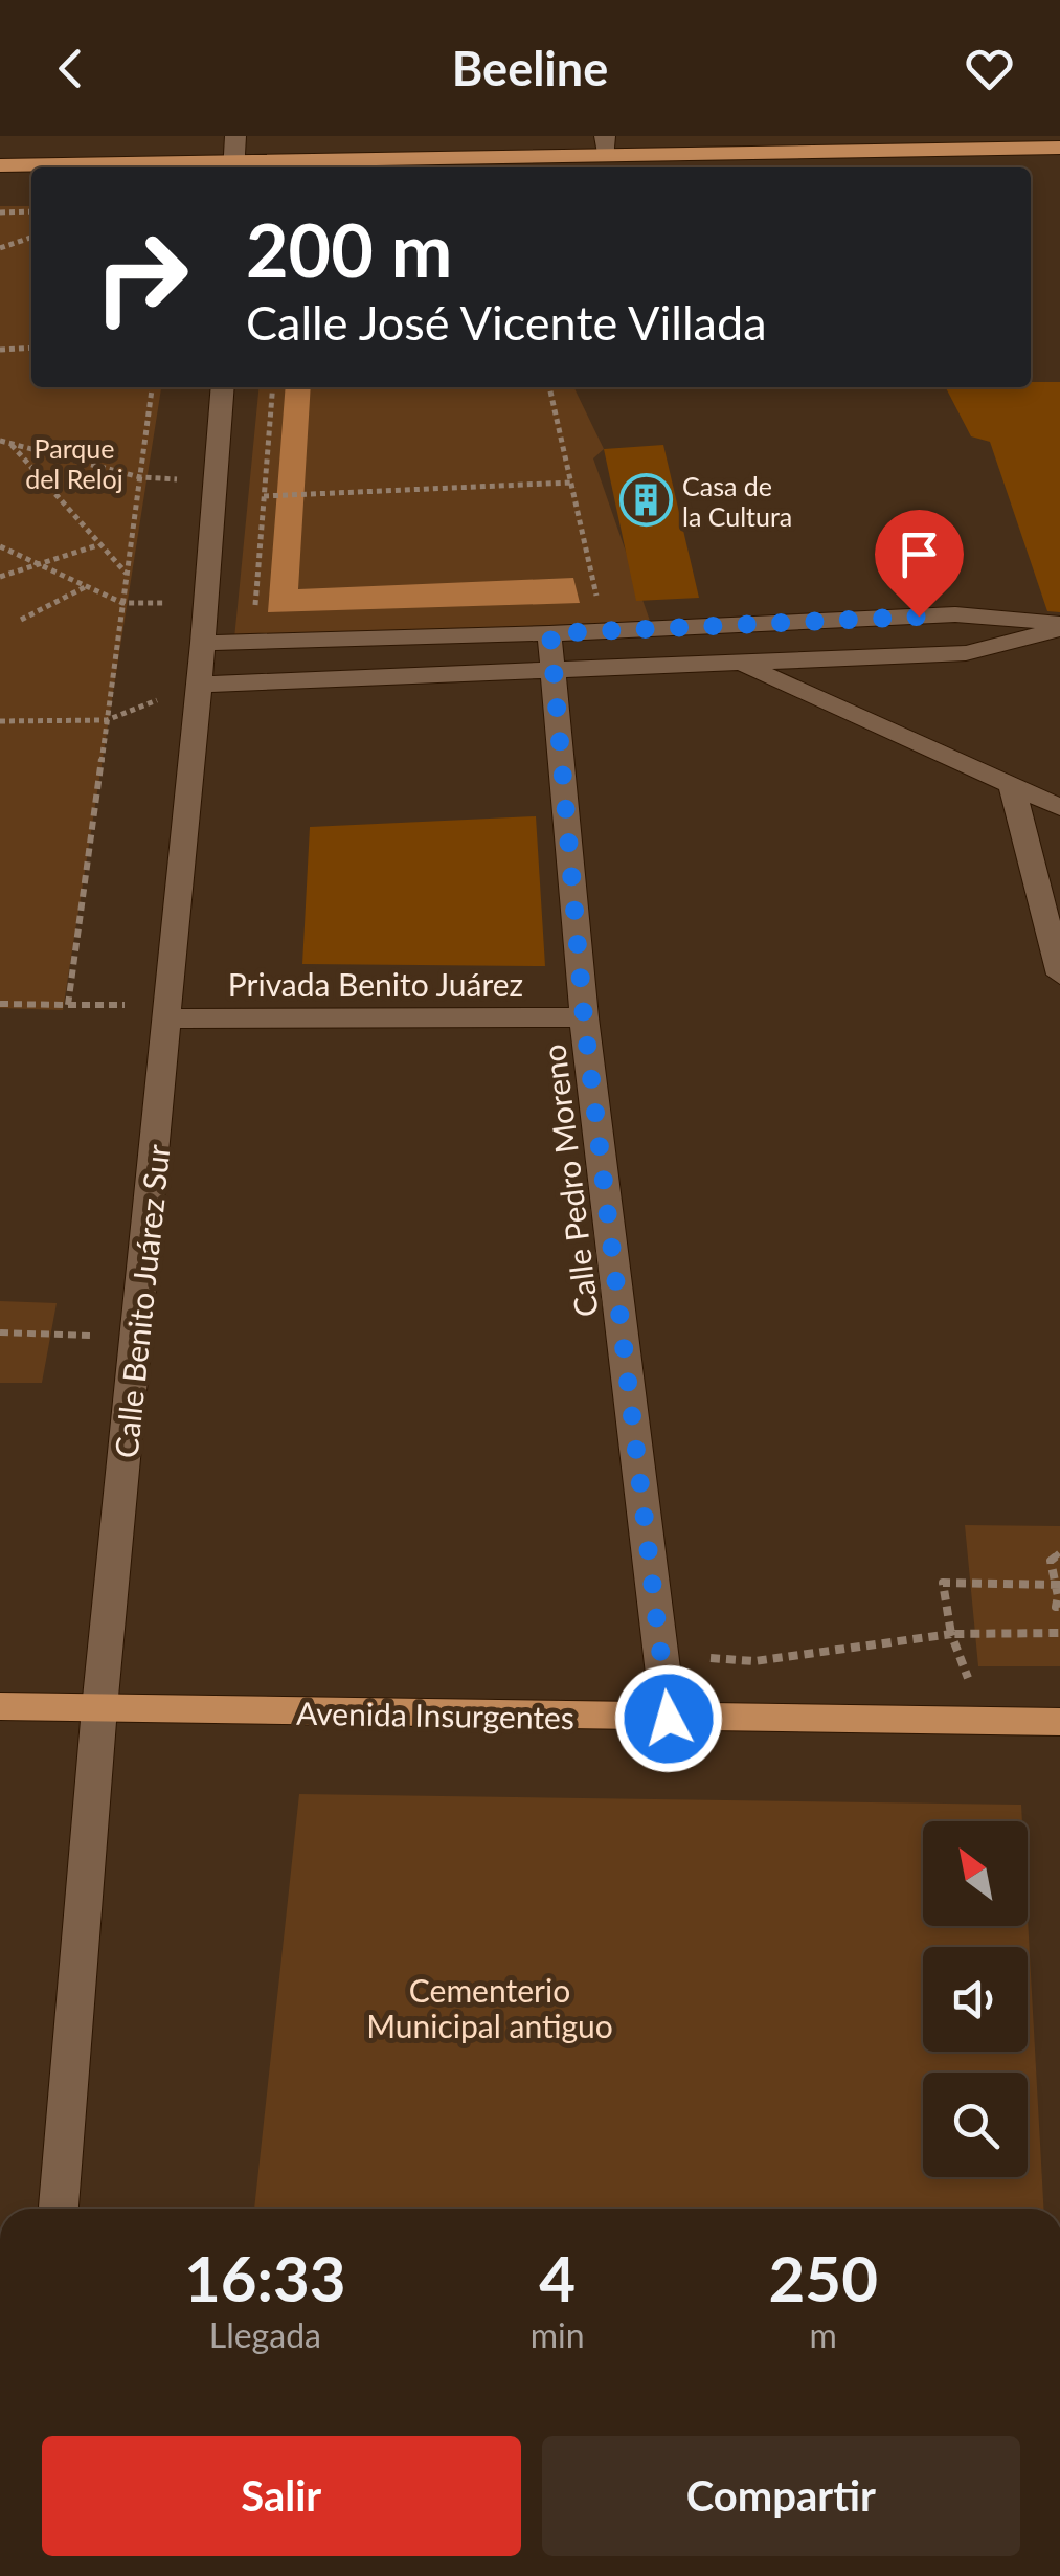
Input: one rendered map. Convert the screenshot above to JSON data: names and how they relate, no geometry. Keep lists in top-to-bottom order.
{
  "streets": {
    "main road": ["Avenida Insurgentes"],
    "street": ["Privada Benito Juárez", "Calle Pedro Moreno", "Calle Benito Juárez Sur"]
  },
  "crossings": [
    ["Privada Benito Juárez", "Calle Pedro Moreno"],
    ["Privada Benito Juárez", "Calle Benito Juárez Sur"],
    ["Calle Pedro Moreno", "Avenida Insurgentes"],
    ["Calle Benito Juárez Sur", "Avenida Insurgentes"]
  ],
  "parks": ["Parque del Reloj", "Cementerio Municipal antiguo"],
  "places": {
    "building": ["Casa de la Cultura"]
  },
  "north": "top left",
  "page": {
    "header": "Beeline",
    "turn": ["200 m", "Calle José Vicente Villada"],
    "eta": [
      "16:33",
      "Llegada",
      "4",
      "min",
      "250",
      "m"
    ],
    "buttons": ["Salir", "Compartir"]
  }
}
